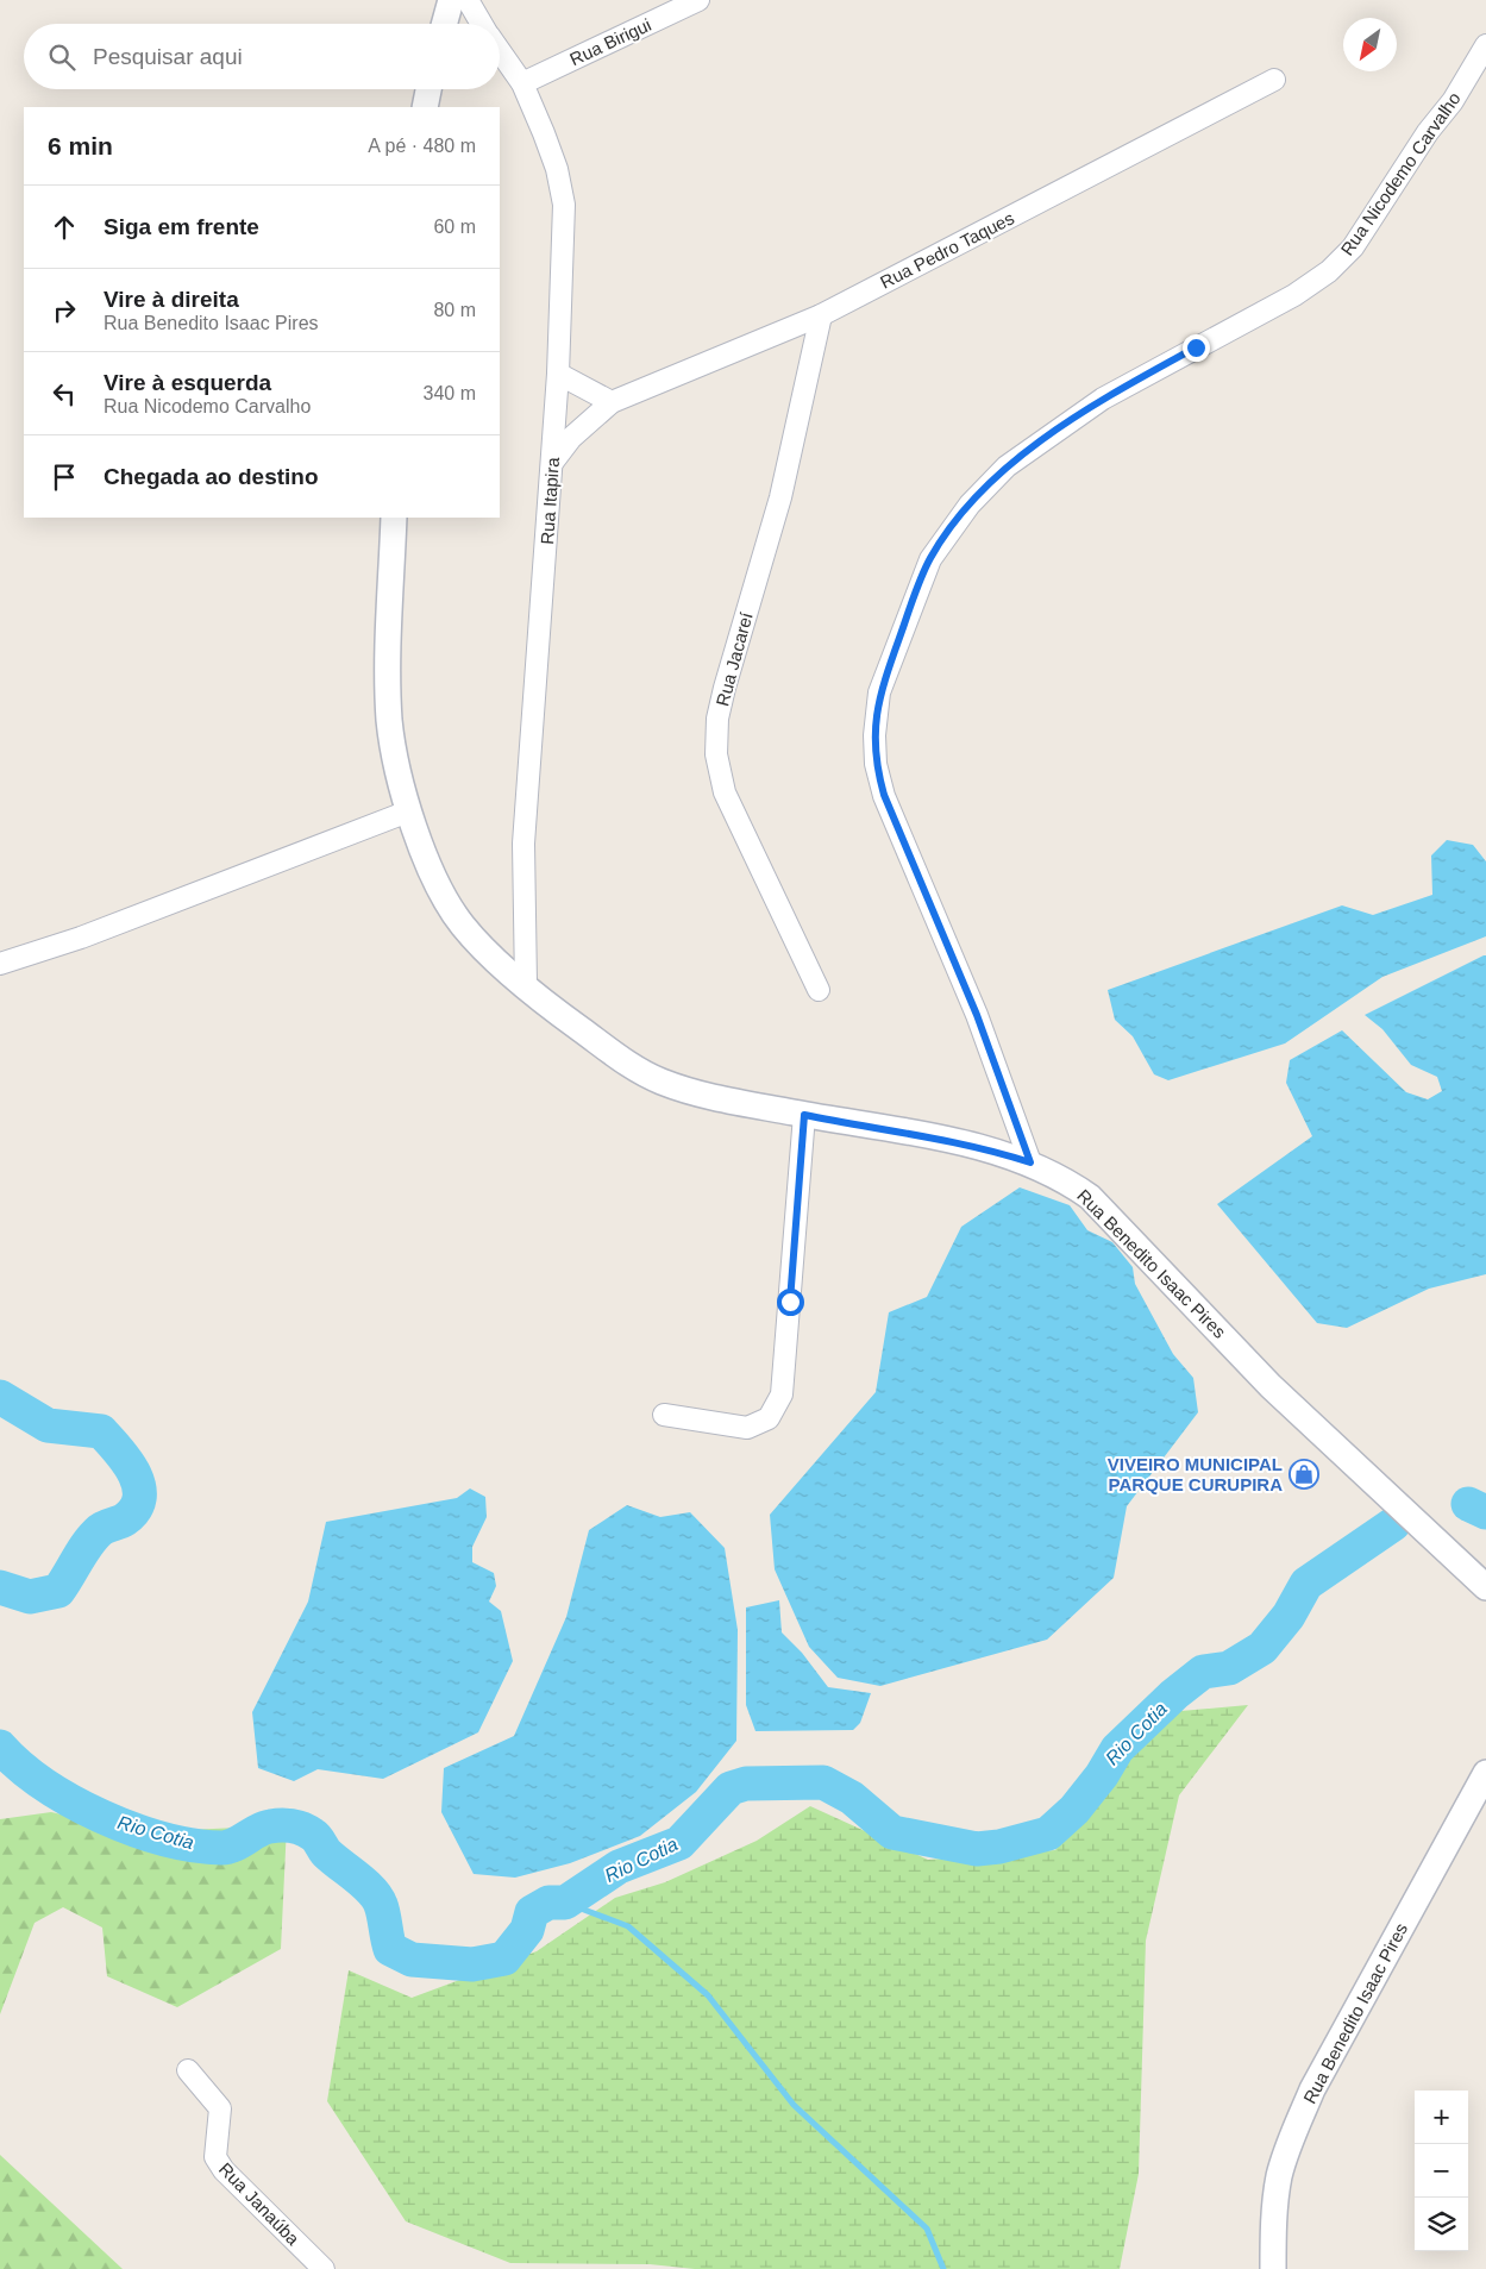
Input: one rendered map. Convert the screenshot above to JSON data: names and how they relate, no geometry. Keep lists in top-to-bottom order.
{
  "streets": {
    "street": [
      "Rua Birigui",
      "Rua Nicodemo Carvalho",
      "Rua Pedro Taques",
      "Rua Itapira",
      "Rua Jacareí",
      "Rua Benedito Isaac Pires",
      "Rua Janaúba"
    ]
  },
  "crossings": [
    ["Rua Birigui", "Rua Itapira"],
    ["Rua Nicodemo Carvalho", "Rua Benedito Isaac Pires"],
    ["Rua Pedro Taques", "Rua Itapira"],
    ["Rua Pedro Taques", "Rua Jacareí"],
    ["Rua Itapira", "Rua Benedito Isaac Pires"]
  ],
  "water": ["Rio Cotia"],
  "places": {
    "shop": ["VIVEIRO MUNICIPAL PARQUE CURUPIRA"]
  },
  "north": "bottom left",
  "page": {
    "search": "Pesquisar aqui",
    "heading": ["6 min", "A pé · 480 m"],
    "list": [
      ["Siga em frente", "60 m"],
      ["Vire à direita", "Rua Benedito Isaac Pires", "80 m"],
      ["Vire à esquerda", "Rua Nicodemo Carvalho", "340 m"],
      "Chegada ao destino"
    ],
    "map_buttons": ["+", "−"]
  }
}
